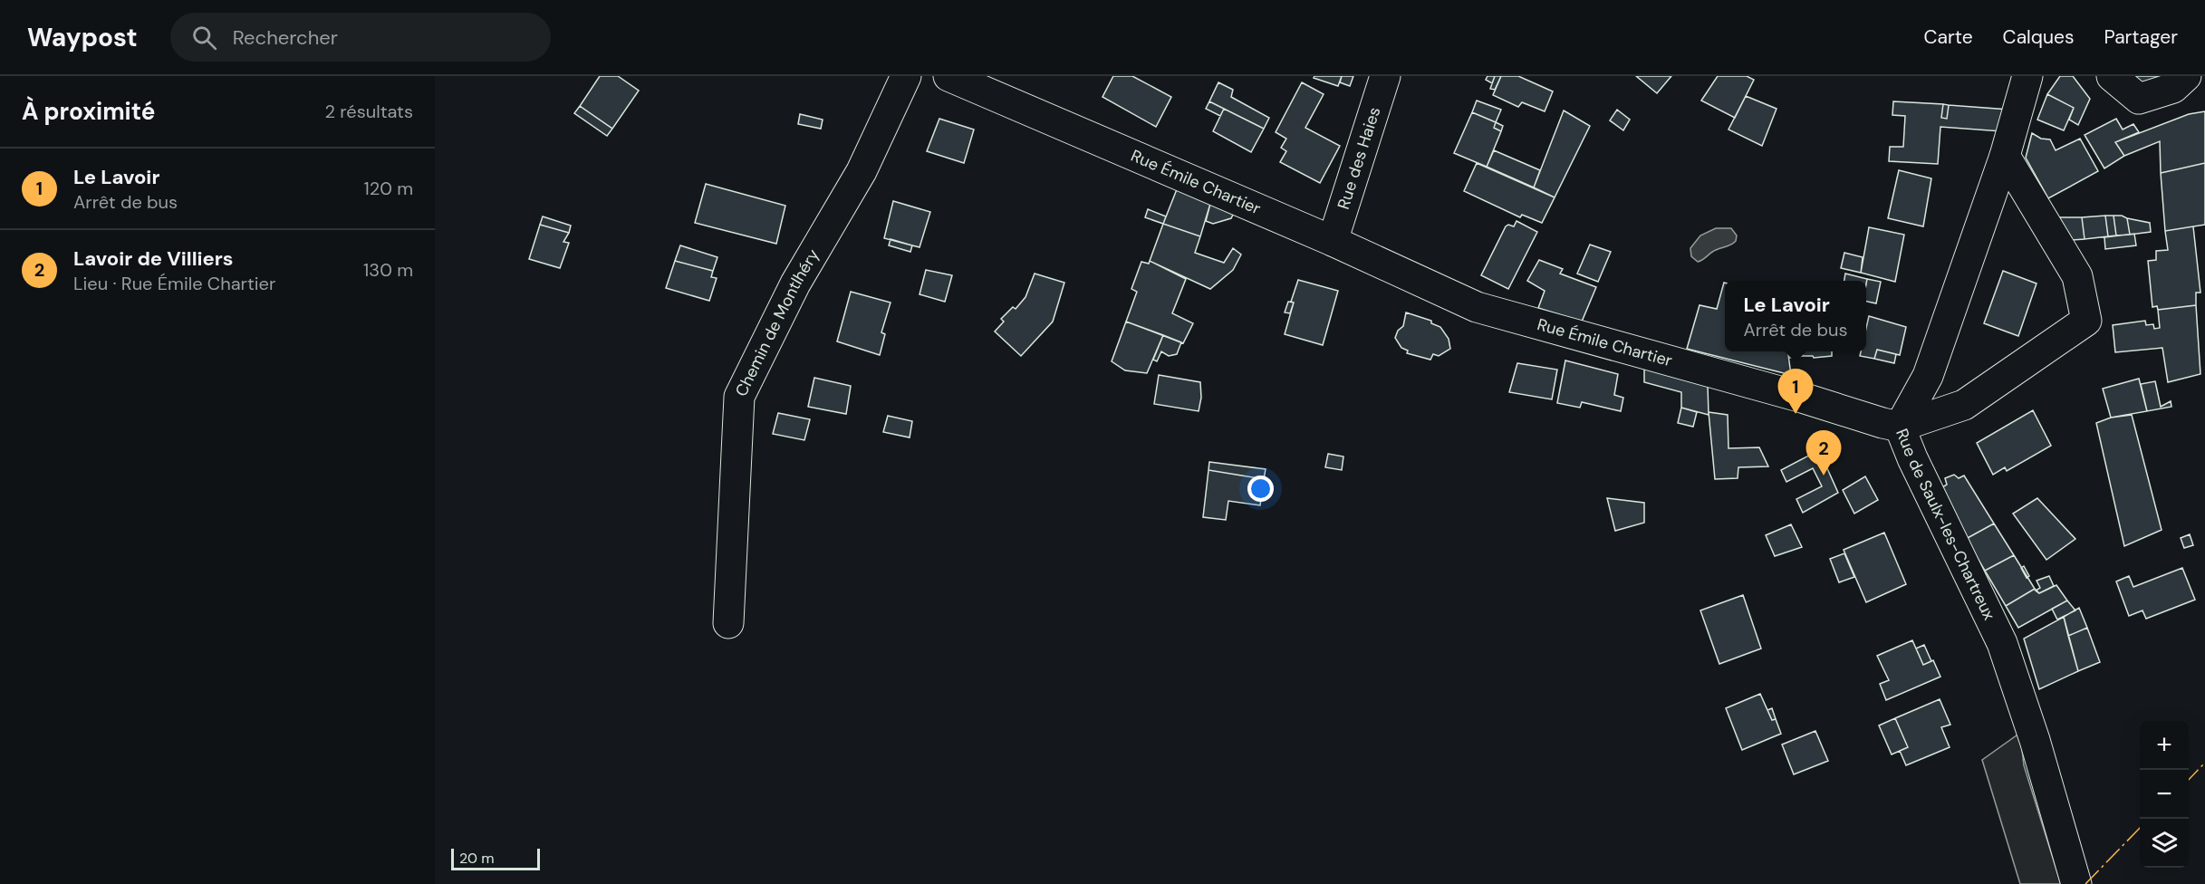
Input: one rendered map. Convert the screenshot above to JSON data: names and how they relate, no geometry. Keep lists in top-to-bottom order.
{
  "streets": {
    "street": [
      "Rue des Haies",
      "Rue Émile Chartier",
      "Chemin de Montlhéry",
      "Rue de Saulx-les-Chartreux"
    ]
  },
  "crossings": [
    ["Rue des Haies", "Rue Émile Chartier"],
    ["Rue Émile Chartier", "Rue de Saulx-les-Chartreux"]
  ],
  "scale_bar": "20 m",
  "page": {
    "header": "Waypost",
    "search": "Rechercher",
    "nav": ["Carte", "Calques", "Partager"],
    "heading": ["À proximité", "2 résultats"],
    "list": [
      {
        "mark": "1",
        "name": "Le Lavoir",
        "note": "Arrêt de bus",
        "value": "120 m"
      },
      {
        "mark": "2",
        "name": "Lavoir de Villiers",
        "note": "Lieu · Rue Émile Chartier",
        "value": "130 m"
      }
    ],
    "popup": ["Le Lavoir", "Arrêt de bus"],
    "pins": ["1", "2"],
    "map_buttons": ["+", "−"],
    "scale": "20 m"
  }
}
